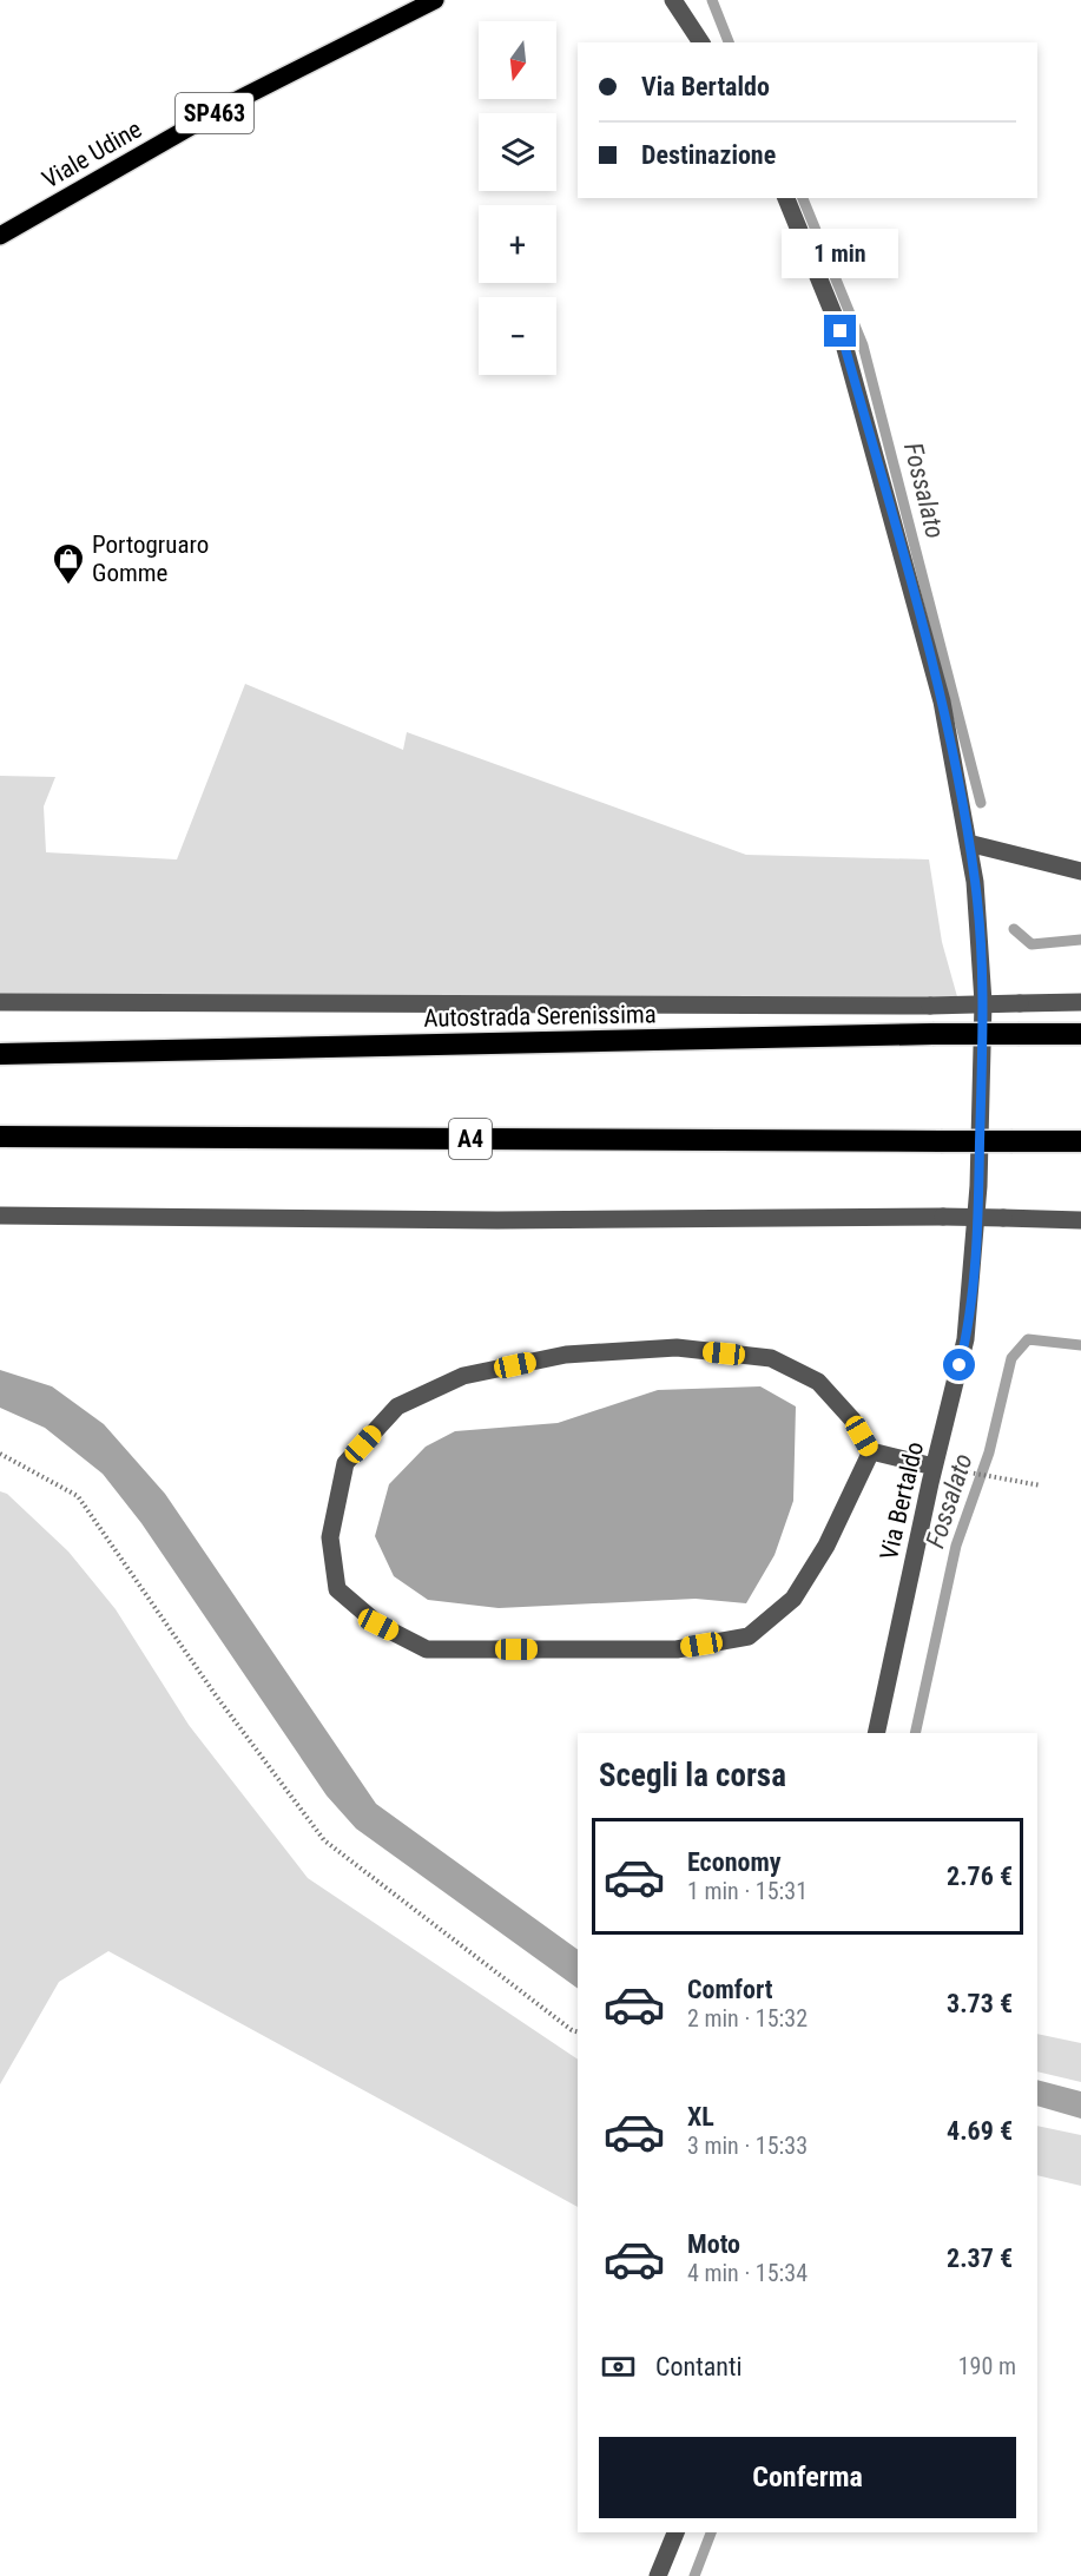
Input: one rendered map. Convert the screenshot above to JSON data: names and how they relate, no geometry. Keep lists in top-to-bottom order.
{
  "streets": {
    "highway": ["Autostrada Serenissima", "A4"],
    "main road": ["SP463", "Viale Udine"],
    "street": ["Via Bertaldo"]
  },
  "water": ["Fossalato"],
  "places": {
    "shop": ["Portogruaro Gomme"]
  },
  "north": "bottom",
  "page": {
    "map_buttons": ["+", "−"],
    "banner": ["Via Bertaldo", "Destinazione"],
    "bubble": "1 min",
    "heading": "Scegli la corsa",
    "list": [
      {
        "name": "Economy",
        "note": "1 min · 15:31",
        "value": "2.76 €"
      },
      {
        "name": "Comfort",
        "note": "2 min · 15:32",
        "value": "3.73 €"
      },
      {
        "name": "XL",
        "note": "3 min · 15:33",
        "value": "4.69 €"
      },
      {
        "name": "Moto",
        "note": "4 min · 15:34",
        "value": "2.37 €"
      }
    ],
    "pay": ["Contanti", "190 m"],
    "buttons": "Conferma"
  }
}
